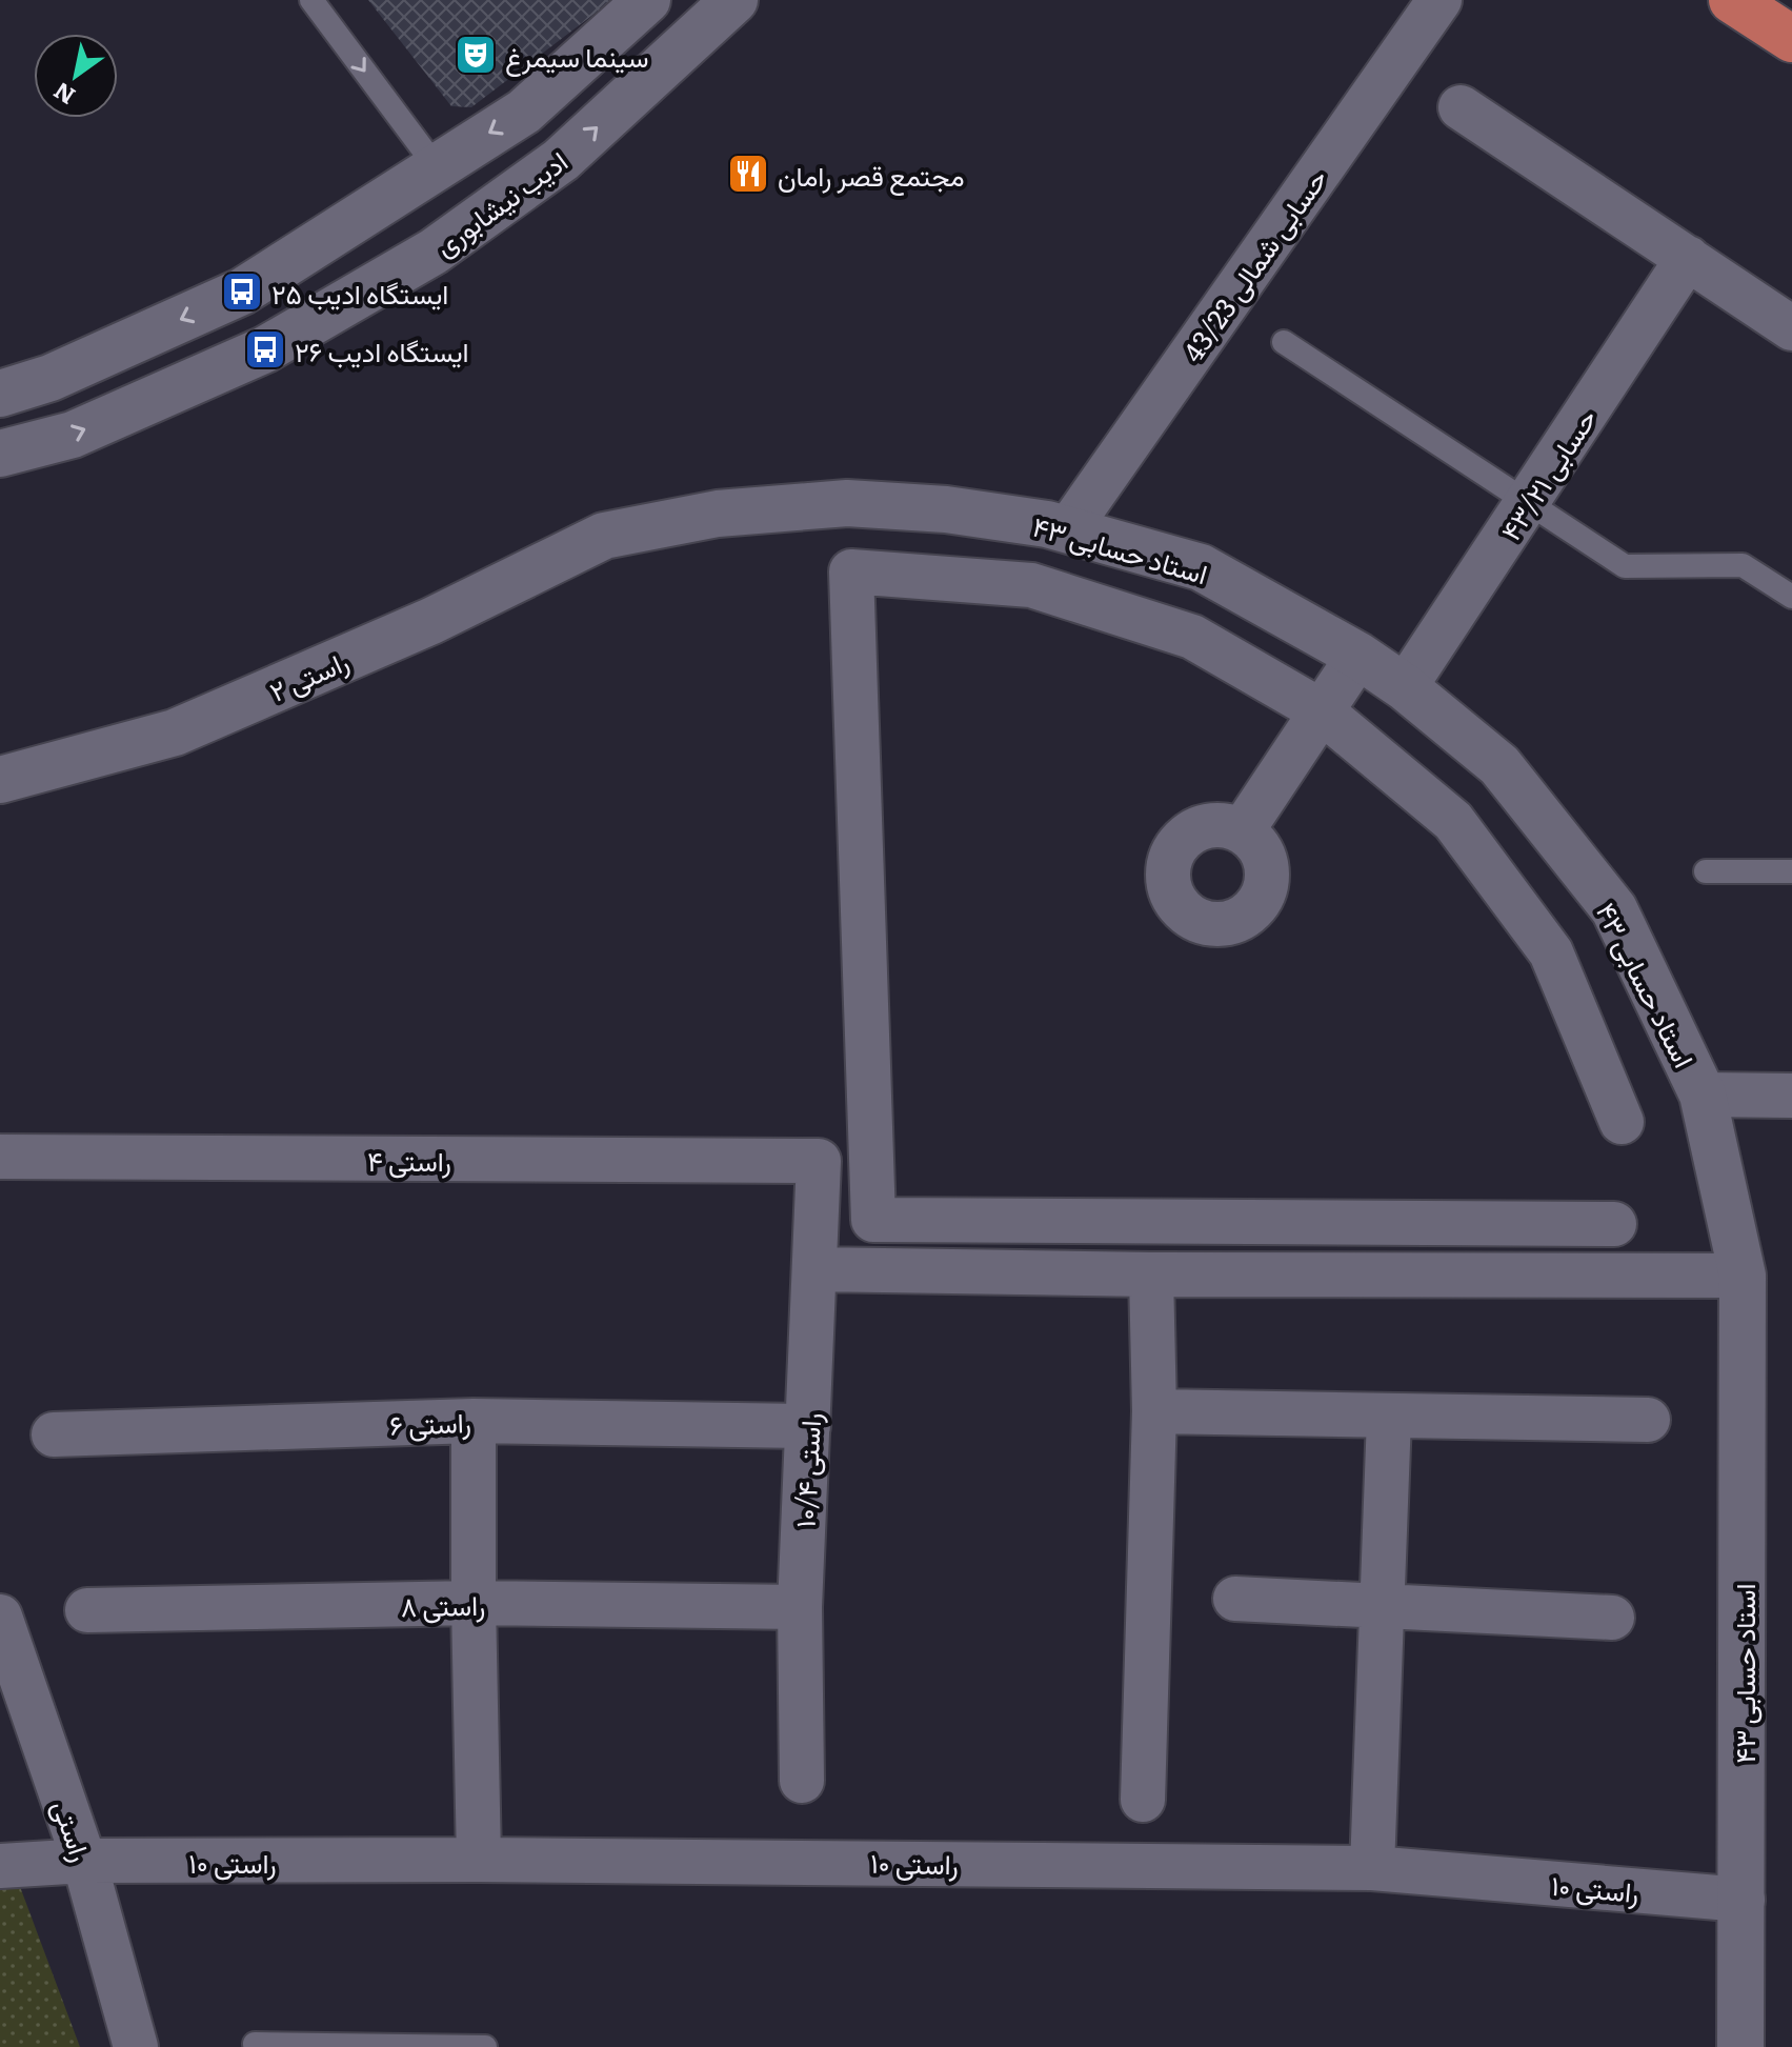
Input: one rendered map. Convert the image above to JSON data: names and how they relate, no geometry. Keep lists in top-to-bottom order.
{
  "streets": {
    "street": [
      "ادیب نیشابوری",
      "حسابی شمالی 43/23",
      "حسابی ۴۳/۲۱",
      "استاد حسابی ۴۳",
      "راستی ۲",
      "راستی ۴",
      "راستی ۶",
      "راستی ۱۰/۴",
      "راستی ۸",
      "راستی",
      "راستی ۱۰"
    ]
  },
  "crossings": [
    ["حسابی شمالی 43/23", "استاد حسابی ۴۳"],
    ["حسابی ۴۳/۲۱", "استاد حسابی ۴۳"],
    ["استاد حسابی ۴۳", "راستی ۲"],
    ["استاد حسابی ۴۳", "راستی ۱۰"],
    ["راستی ۴", "راستی ۱۰/۴"],
    ["راستی ۶", "راستی ۱۰/۴"],
    ["راستی ۱۰/۴", "راستی ۸"],
    ["راستی", "راستی ۱۰"]
  ],
  "places": {
    "theatre": ["سینما سیمرغ"],
    "restaurant": ["مجتمع قصر رامان"],
    "bus stop": ["ایستگاه ادیب ۲۵", "ایستگاه ادیب ۲۶"]
  },
  "north": "bottom left"
}
